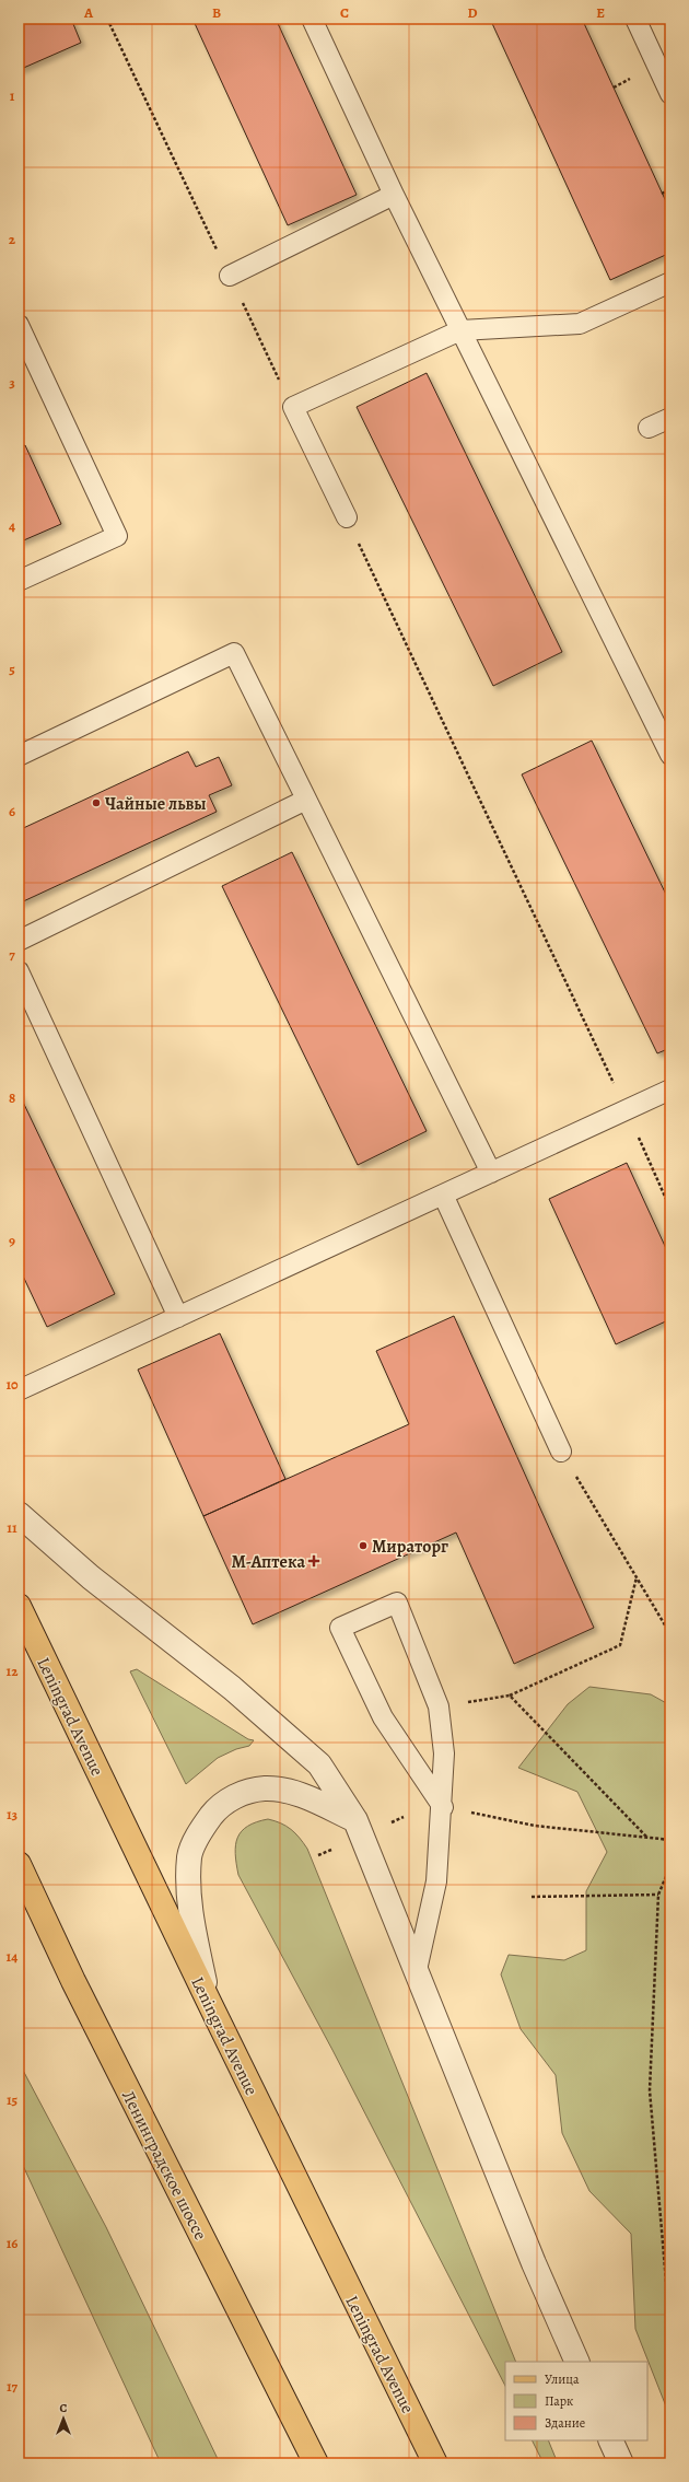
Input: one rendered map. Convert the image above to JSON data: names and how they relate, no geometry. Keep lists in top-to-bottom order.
{
  "streets": {
    "main road": ["Leningrad Avenue", "Ленинградское шоссе"]
  },
  "places": {
    "other": ["Чайные львы", "Мираторг"],
    "health": ["М-Аптека"]
  },
  "legend": ["Улица", "Парк", "Здание"],
  "north": "top",
  "grid": {
    "columns": [
      "A",
      "B",
      "C",
      "D",
      "E"
    ],
    "rows": [
      "1",
      "2",
      "3",
      "4",
      "5",
      "6",
      "7",
      "8",
      "9",
      "10",
      "11",
      "12",
      "13",
      "14",
      "15",
      "16",
      "17"
    ]
  }
}
